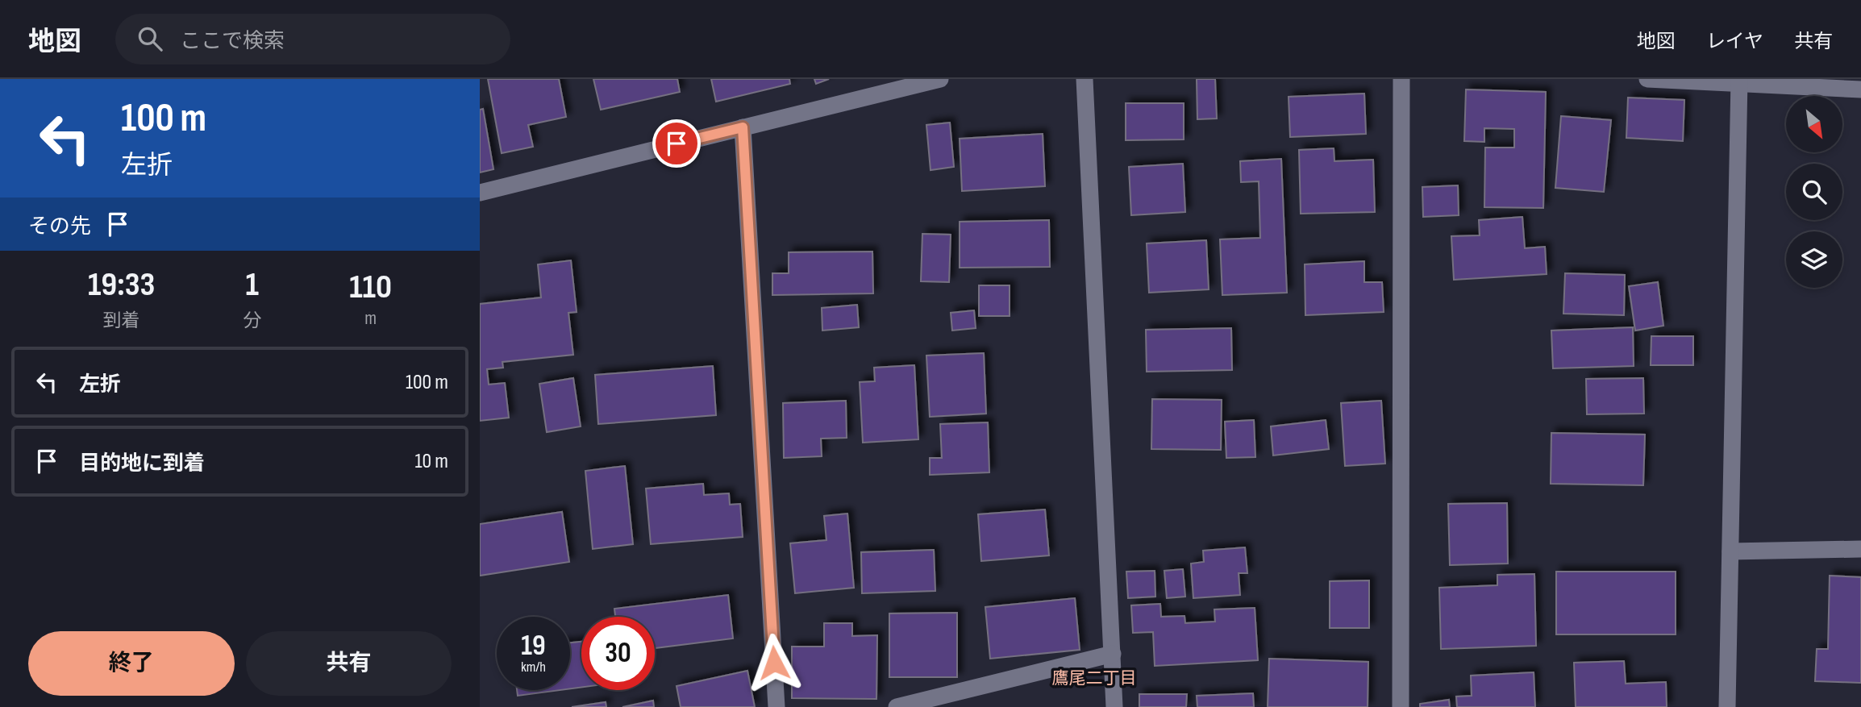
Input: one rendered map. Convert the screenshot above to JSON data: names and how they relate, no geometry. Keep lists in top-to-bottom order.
{
  "districts": ["鷹尾二丁目"],
  "north": "bottom right",
  "page": {
    "header": "地図",
    "search": "ここで検索",
    "nav": ["地図", "レイヤ", "共有"],
    "turn": ["100 m", "左折"],
    "then": "その先",
    "eta": [
      "19:33",
      "到着",
      "1",
      "分",
      "110",
      "m"
    ],
    "list": [
      {
        "name": "左折",
        "value": "100 m"
      },
      {
        "name": "目的地に到着",
        "value": "10 m"
      }
    ],
    "speed": "19 km/h",
    "limit": "30",
    "buttons": ["終了", "共有"]
  }
}
